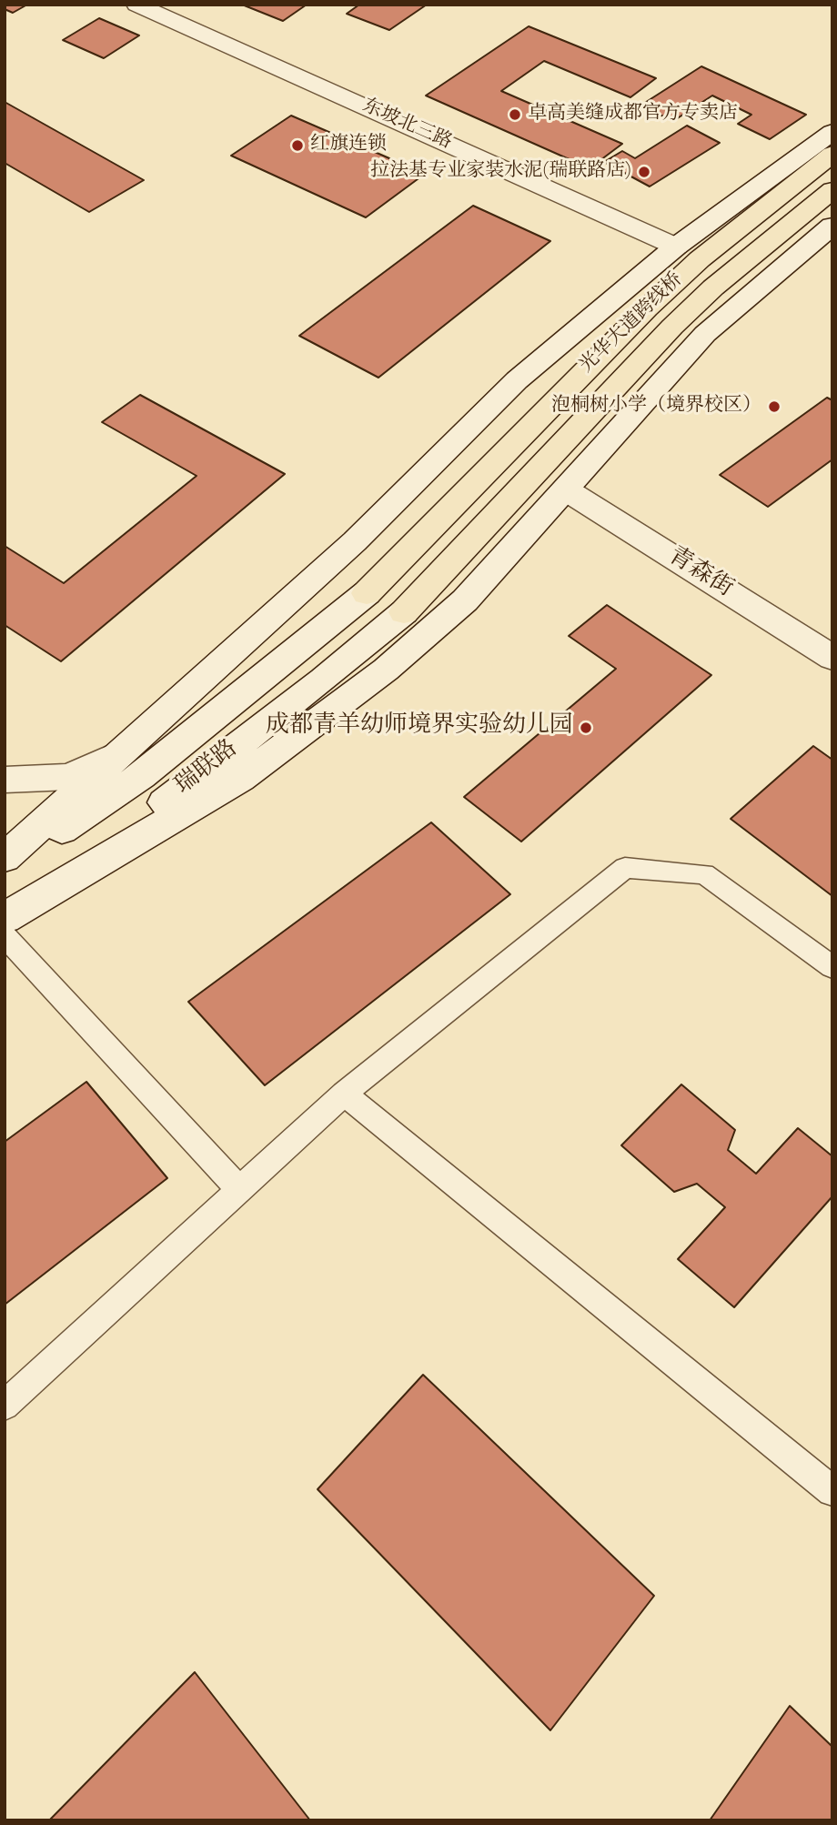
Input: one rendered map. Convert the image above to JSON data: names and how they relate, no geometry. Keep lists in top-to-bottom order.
{
  "streets": {
    "main road": [
      "东坡北三路",
      "光华大道跨线桥",
      "青森街",
      "瑞联路"
    ]
  },
  "crossings": [
    ["光华大道跨线桥", "瑞联路"]
  ],
  "places": [
    "卓高美缝成都官方专卖店",
    "红旗连锁",
    "拉法基专业家装水泥(瑞联路店)",
    "泡桐树小学（境界校区）",
    "成都青羊幼师境界实验幼儿园"
  ]
}
